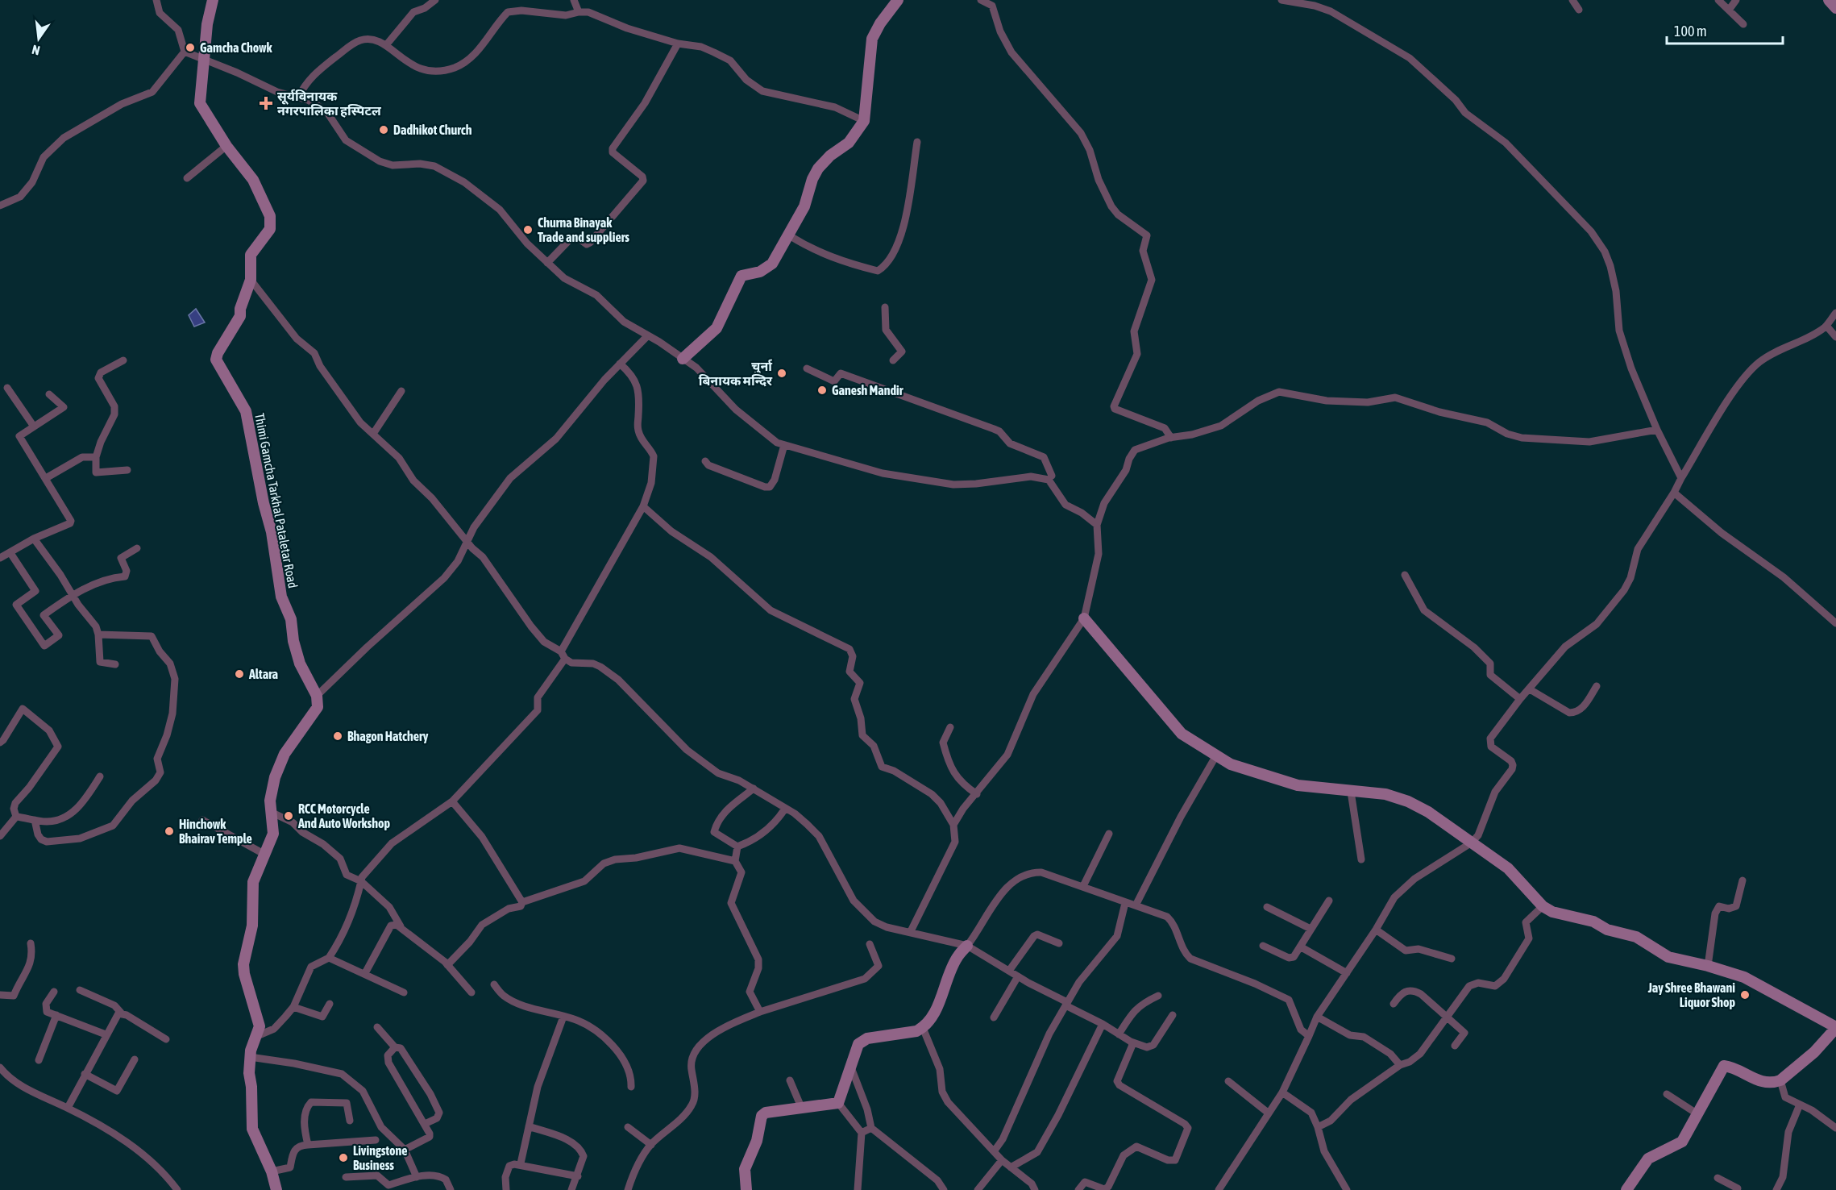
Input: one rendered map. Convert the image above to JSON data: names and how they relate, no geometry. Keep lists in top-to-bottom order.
{
  "streets": {
    "street": ["Thimi Gamcha Tarkhal Pataletar Road"]
  },
  "places": {
    "other": [
      "Gamcha Chowk",
      "Dadhikot Church",
      "Churna Binayak Trade and suppliers",
      "चुर्ना बिनायक मन्दिर",
      "Ganesh Mandir",
      "Altara",
      "Bhagon Hatchery",
      "RCC Motorcycle And Auto Workshop",
      "Hinchowk Bhairav Temple",
      "Jay Shree Bhawani Liquor Shop",
      "Livingstone Business"
    ],
    "health": ["सूर्यविनायक नगरपालिका हस्पिटल"]
  },
  "scale_bar": "100 m",
  "north": "bottom"
}
